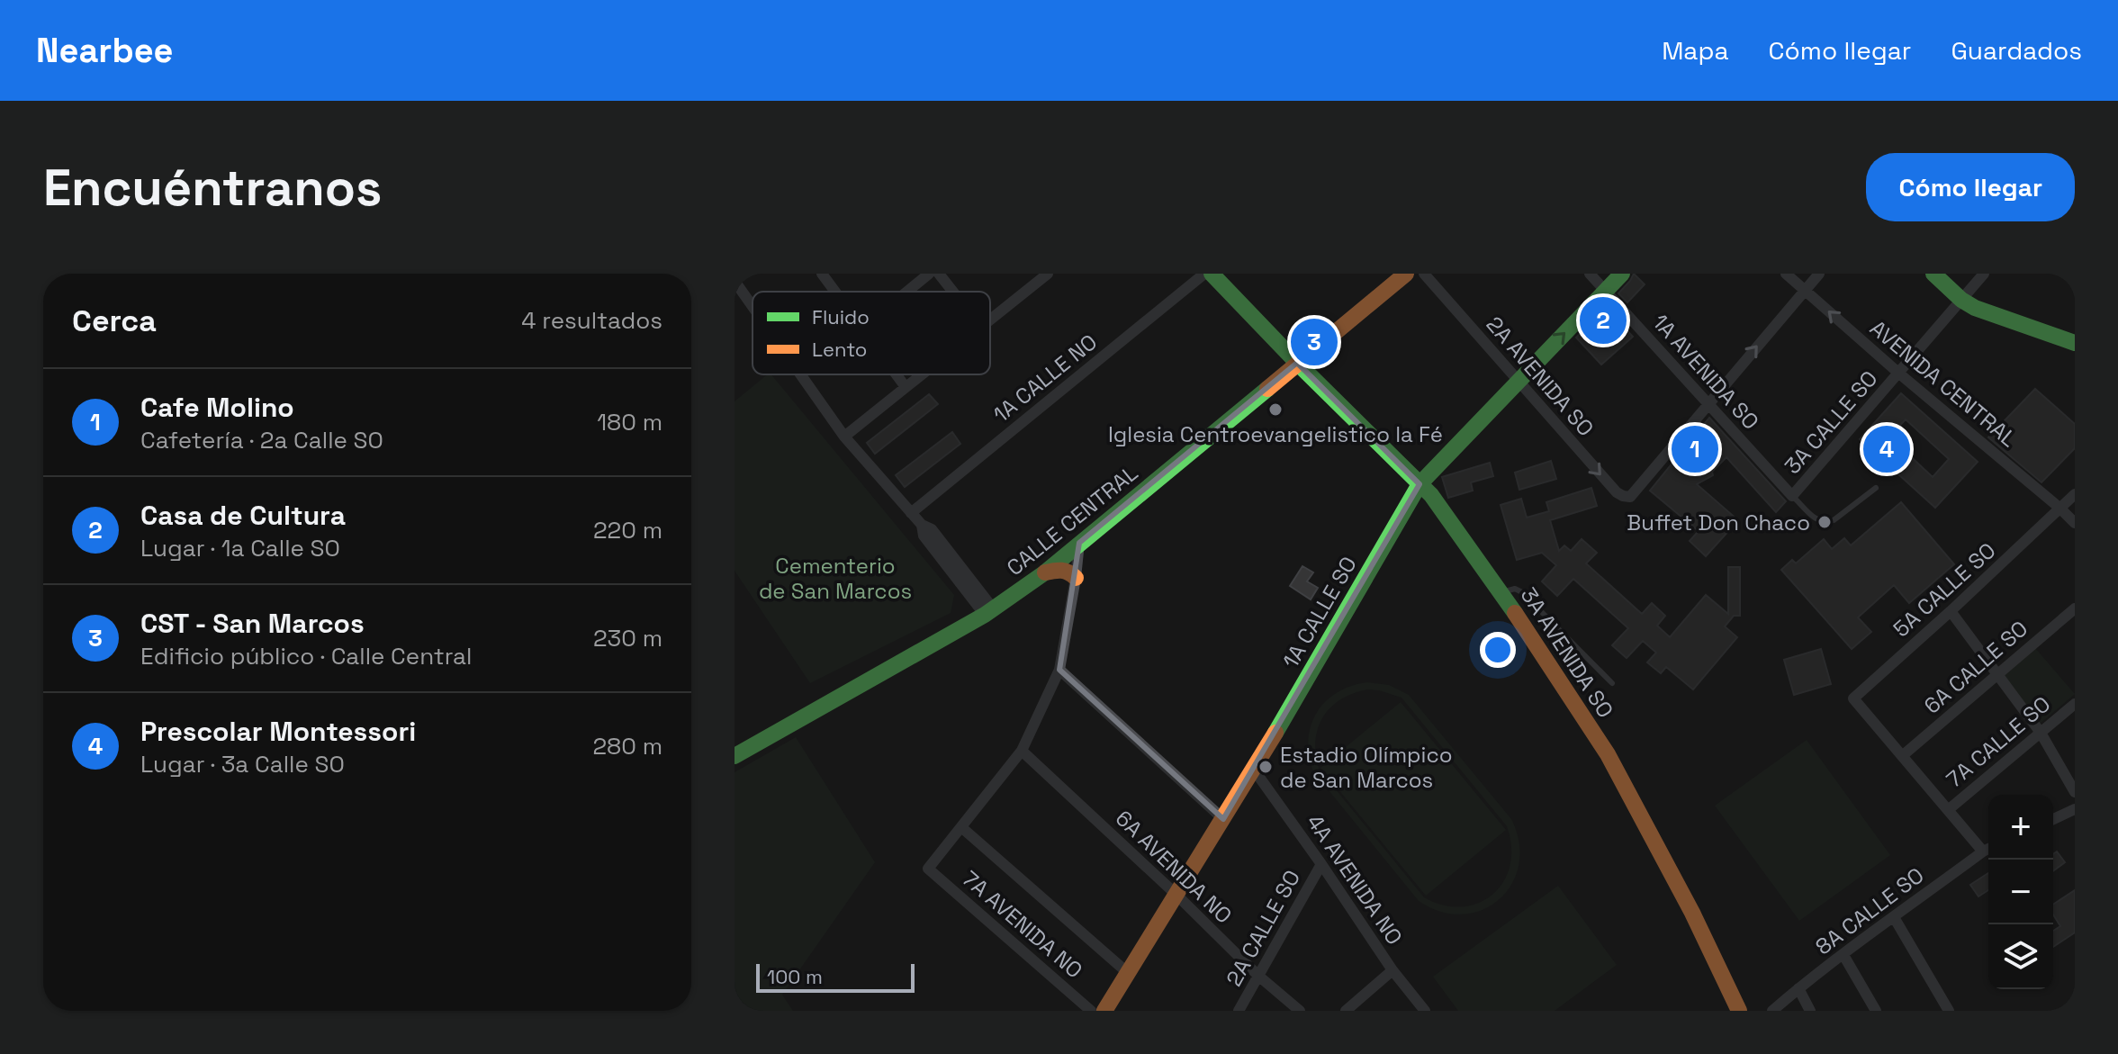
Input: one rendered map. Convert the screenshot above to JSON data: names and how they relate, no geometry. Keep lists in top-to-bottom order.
{
  "streets": {
    "street": [
      "1A AVENIDA SO",
      "2A AVENIDA SO",
      "1A CALLE NO",
      "AVENIDA CENTRAL",
      "3A CALLE SO",
      "CALLE CENTRAL",
      "5A CALLE SO",
      "1A CALLE SO",
      "3A AVENIDA SO",
      "6A CALLE SO",
      "7A CALLE SO",
      "6A AVENIDA NO",
      "4A AVENIDA NO",
      "8A CALLE SO",
      "7A AVENIDA NO",
      "2A CALLE SO"
    ]
  },
  "crossings": [
    ["1A AVENIDA SO", "2A AVENIDA SO"],
    ["1A AVENIDA SO", "3A CALLE SO"],
    ["1A AVENIDA SO", "1A CALLE SO"],
    ["2A AVENIDA SO", "1A CALLE SO"],
    ["AVENIDA CENTRAL", "3A CALLE SO"],
    ["AVENIDA CENTRAL", "5A CALLE SO"],
    ["CALLE CENTRAL", "3A AVENIDA SO"],
    ["5A CALLE SO", "6A CALLE SO"],
    ["1A CALLE SO", "3A AVENIDA SO"],
    ["1A CALLE SO", "6A AVENIDA NO"],
    ["1A CALLE SO", "4A AVENIDA NO"],
    ["6A AVENIDA NO", "2A CALLE SO"],
    ["4A AVENIDA NO", "2A CALLE SO"]
  ],
  "parks": ["Cementerio de San Marcos"],
  "places": ["Iglesia Centroevangelistico la Fé", "Buffet Don Chaco", "Estadio Olímpico de San Marcos"],
  "legend": ["Fluido", "Lento"],
  "scale_bar": "100 m",
  "page": {
    "header": "Nearbee",
    "nav": ["Mapa", "Cómo llegar", "Guardados"],
    "buttons": "Cómo llegar",
    "title": "Encuéntranos",
    "heading": ["Cerca", "4 resultados"],
    "pins": [
      "2",
      "3",
      "1",
      "4"
    ],
    "list": [
      {
        "mark": "1",
        "name": "Cafe Molino",
        "note": "Cafetería · 2a Calle SO",
        "value": "180 m"
      },
      {
        "mark": "2",
        "name": "Casa de Cultura",
        "note": "Lugar · 1a Calle SO",
        "value": "220 m"
      },
      {
        "mark": "3",
        "name": "CST - San Marcos",
        "note": "Edificio público · Calle Central",
        "value": "230 m"
      },
      {
        "mark": "4",
        "name": "Prescolar Montessori",
        "note": "Lugar · 3a Calle SO",
        "value": "280 m"
      }
    ],
    "map_buttons": ["+", "−"],
    "scale": "100 m"
  }
}
